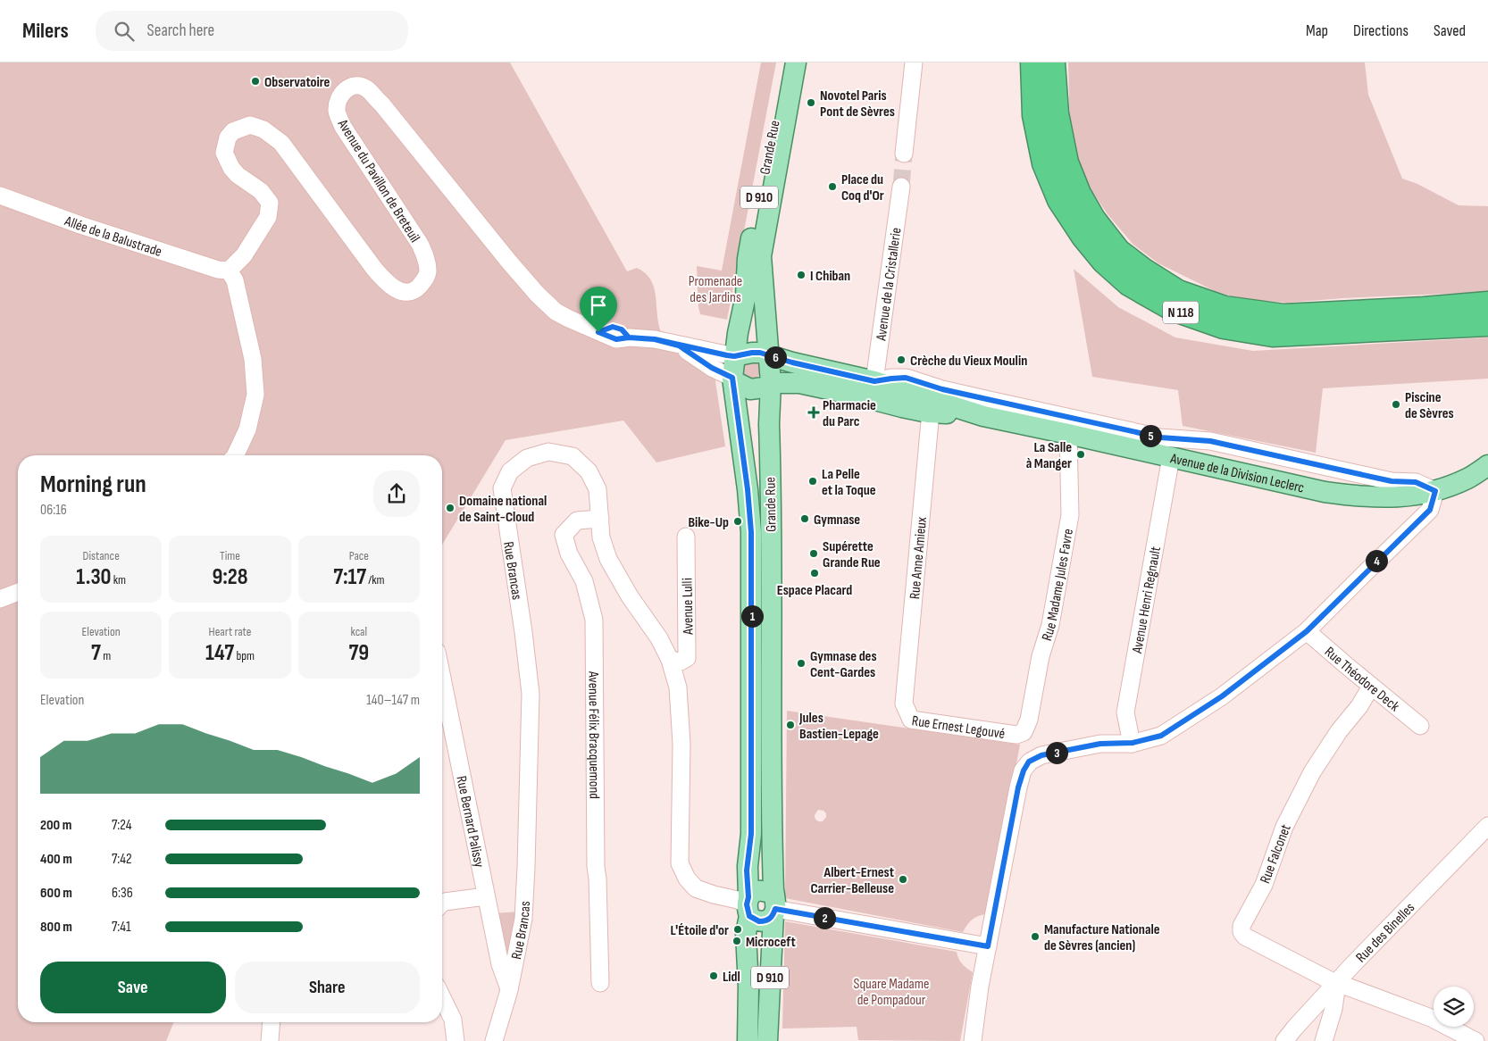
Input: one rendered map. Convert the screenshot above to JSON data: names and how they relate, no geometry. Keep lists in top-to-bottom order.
{
  "streets": {
    "highway": ["N 118"],
    "main road": ["Grande Rue", "D 910", "Avenue de la Division Leclerc"],
    "street": [
      "Avenue du Pavillon de Breteuil",
      "Allée de la Balustrade",
      "Avenue de la Cristallerie",
      "Rue Anne Amieux",
      "Rue Brancas",
      "Rue Madame Jules Favre",
      "Avenue Henri Regnault",
      "Avenue Lulli",
      "Rue Théodore Deck",
      "Rue Ernest Legouvé",
      "Avenue Félix Bracquemond",
      "Rue Bernard Palissy",
      "Rue Falconet",
      "Rue des Binelles"
    ]
  },
  "crossings": [
    ["Grande Rue", "Avenue de la Division Leclerc"],
    ["Grande Rue", "Rue Brancas"],
    ["Avenue du Pavillon de Breteuil", "Allée de la Balustrade"],
    ["Avenue de la Cristallerie", "Avenue de la Division Leclerc"],
    ["Avenue de la Division Leclerc", "Rue Anne Amieux"],
    ["Avenue de la Division Leclerc", "Rue Madame Jules Favre"],
    ["Avenue de la Division Leclerc", "Avenue Henri Regnault"],
    ["Rue Anne Amieux", "Rue Ernest Legouvé"],
    ["Rue Brancas", "Avenue Lulli"],
    ["Rue Brancas", "Avenue Félix Bracquemond"],
    ["Rue Brancas", "Rue Bernard Palissy"],
    ["Rue Madame Jules Favre", "Rue Ernest Legouvé"],
    ["Rue Théodore Deck", "Rue Falconet"],
    ["Rue Falconet", "Rue des Binelles"]
  ],
  "parks": ["Promenade des Jardins", "Square Madame de Pompadour"],
  "places": {
    "other": [
      "Observatoire",
      "Novotel Paris Pont de Sèvres",
      "Place du Coq d'Or",
      "I Chiban",
      "Crèche du Vieux Moulin",
      "Piscine de Sèvres",
      "La Salle à Manger",
      "La Pelle et la Toque",
      "Domaine national de Saint-Cloud",
      "Gymnase",
      "Bike-Up",
      "Supérette Grande Rue",
      "Espace Placard",
      "Gymnase des Cent-Gardes",
      "Jules Bastien-Lepage",
      "Albert-Ernest Carrier-Belleuse",
      "L'Étoile d'or",
      "Manufacture Nationale de Sèvres (ancien)",
      "Microceft",
      "Lidl"
    ],
    "health": ["Pharmacie du Parc"]
  },
  "page": {
    "header": "Milers",
    "search": "Search here",
    "nav": ["Map", "Directions", "Saved"],
    "pins": [
      "6",
      "5",
      "4",
      "1",
      "3",
      "2"
    ],
    "heading": ["Morning run", "06:16"],
    "stats": [
      ["Distance", "1.30 km"],
      ["Time", "9:28"],
      ["Pace", "7:17 /km"],
      ["Elevation", "7 m"],
      ["Heart rate", "147 bpm"],
      ["kcal", "79"]
    ],
    "chart": ["Elevation", "140–147 m"],
    "list": [
      {
        "name": "200 m",
        "note": "7:24"
      },
      {
        "name": "400 m",
        "note": "7:42"
      },
      {
        "name": "600 m",
        "note": "6:36"
      },
      {
        "name": "800 m",
        "note": "7:41"
      }
    ],
    "buttons": ["Save", "Share"]
  }
}
